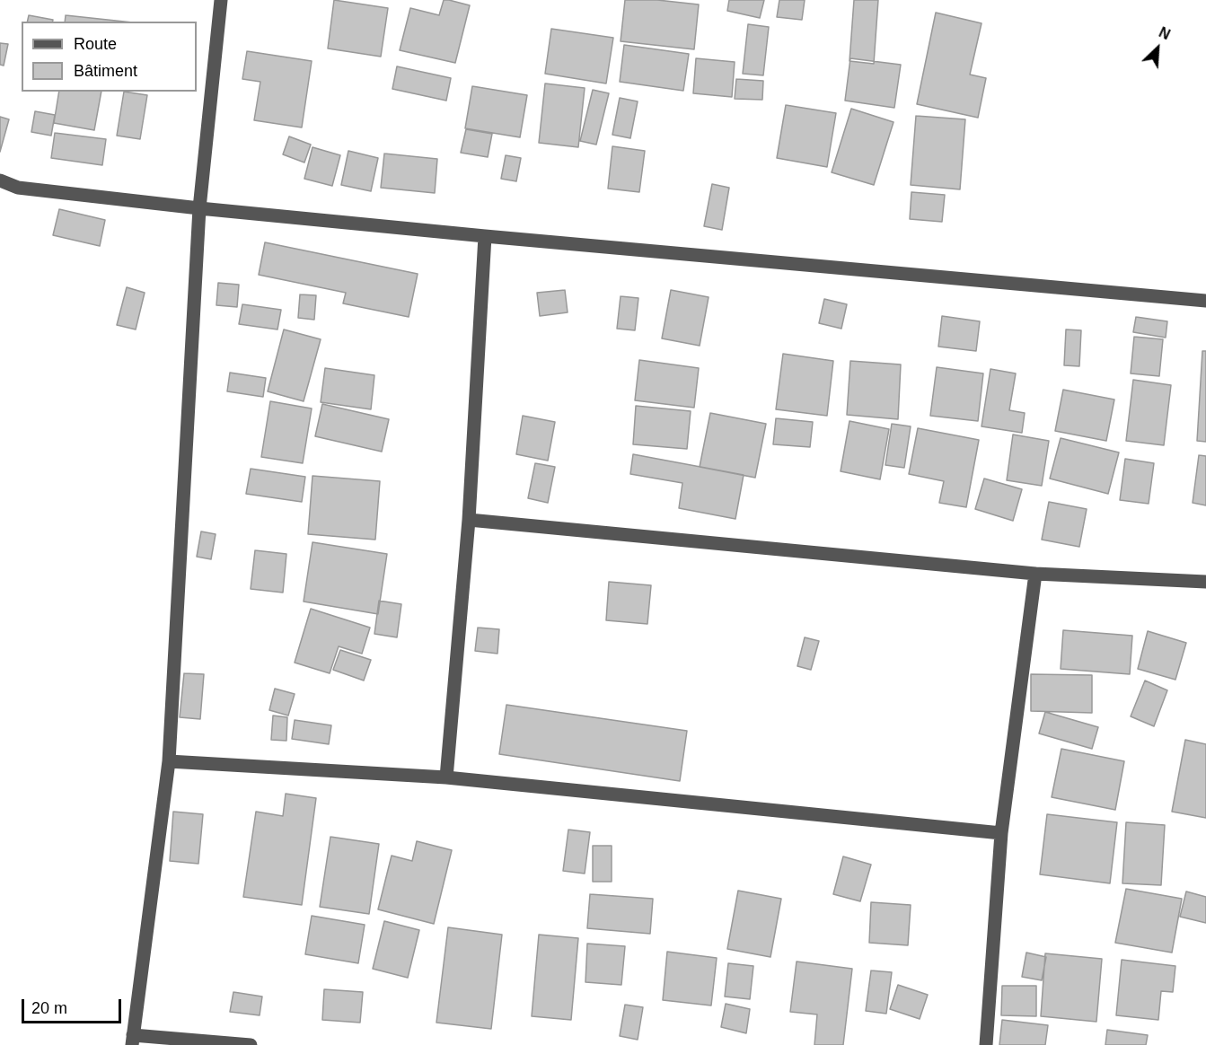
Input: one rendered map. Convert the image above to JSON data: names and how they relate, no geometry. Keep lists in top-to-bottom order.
{
  "legend": ["Route", "Bâtiment"],
  "scale_bar": "20 m",
  "north": "top right"
}
